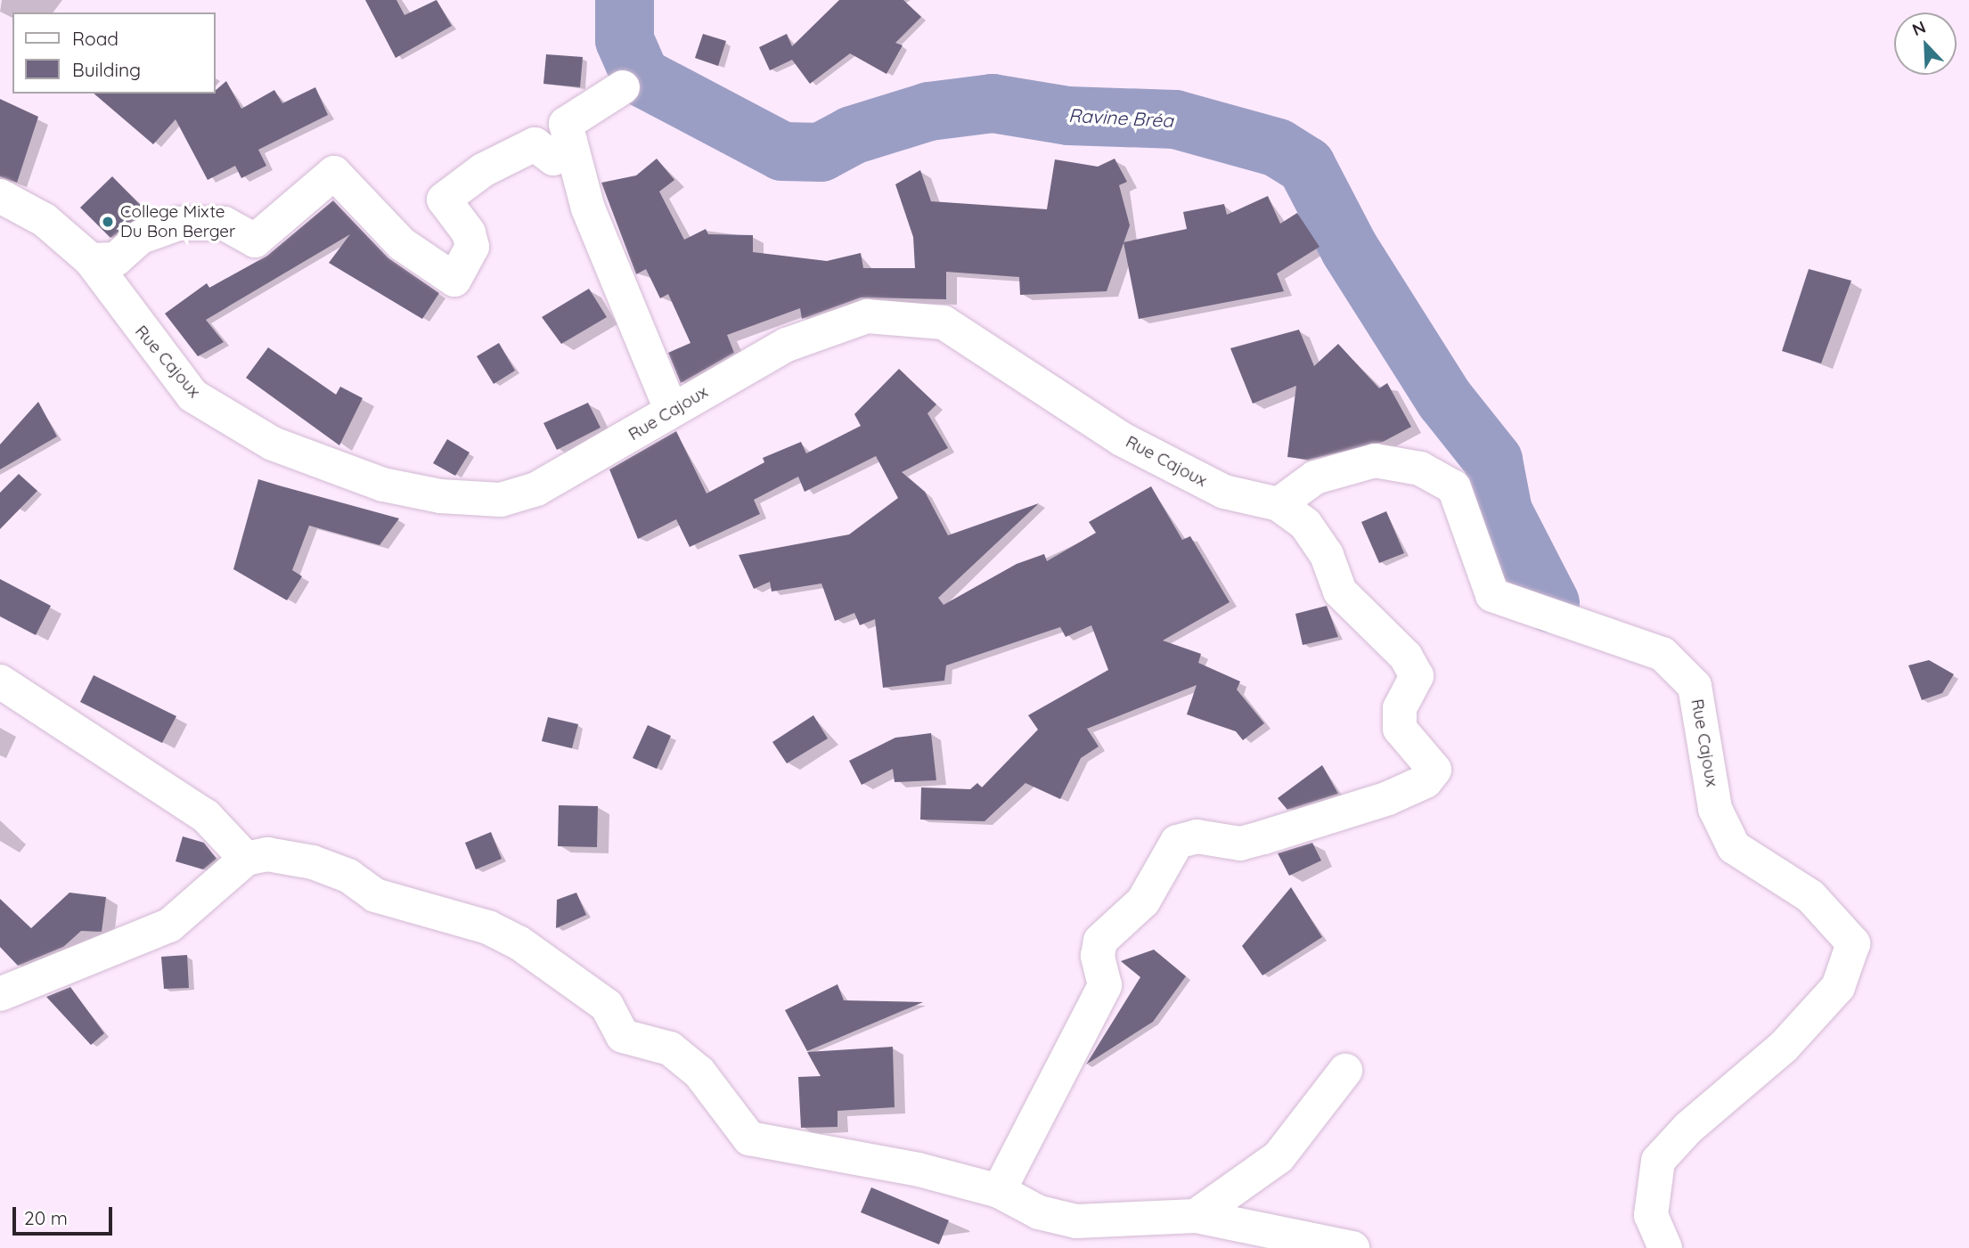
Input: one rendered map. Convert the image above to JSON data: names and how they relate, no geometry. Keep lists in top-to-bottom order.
{
  "streets": {
    "street": ["Rue Cajoux"]
  },
  "water": ["Ravine Bréa"],
  "places": ["College Mixte Du Bon Berger"],
  "legend": ["Road", "Building"],
  "scale_bar": "20 m",
  "north": "top left"
}
